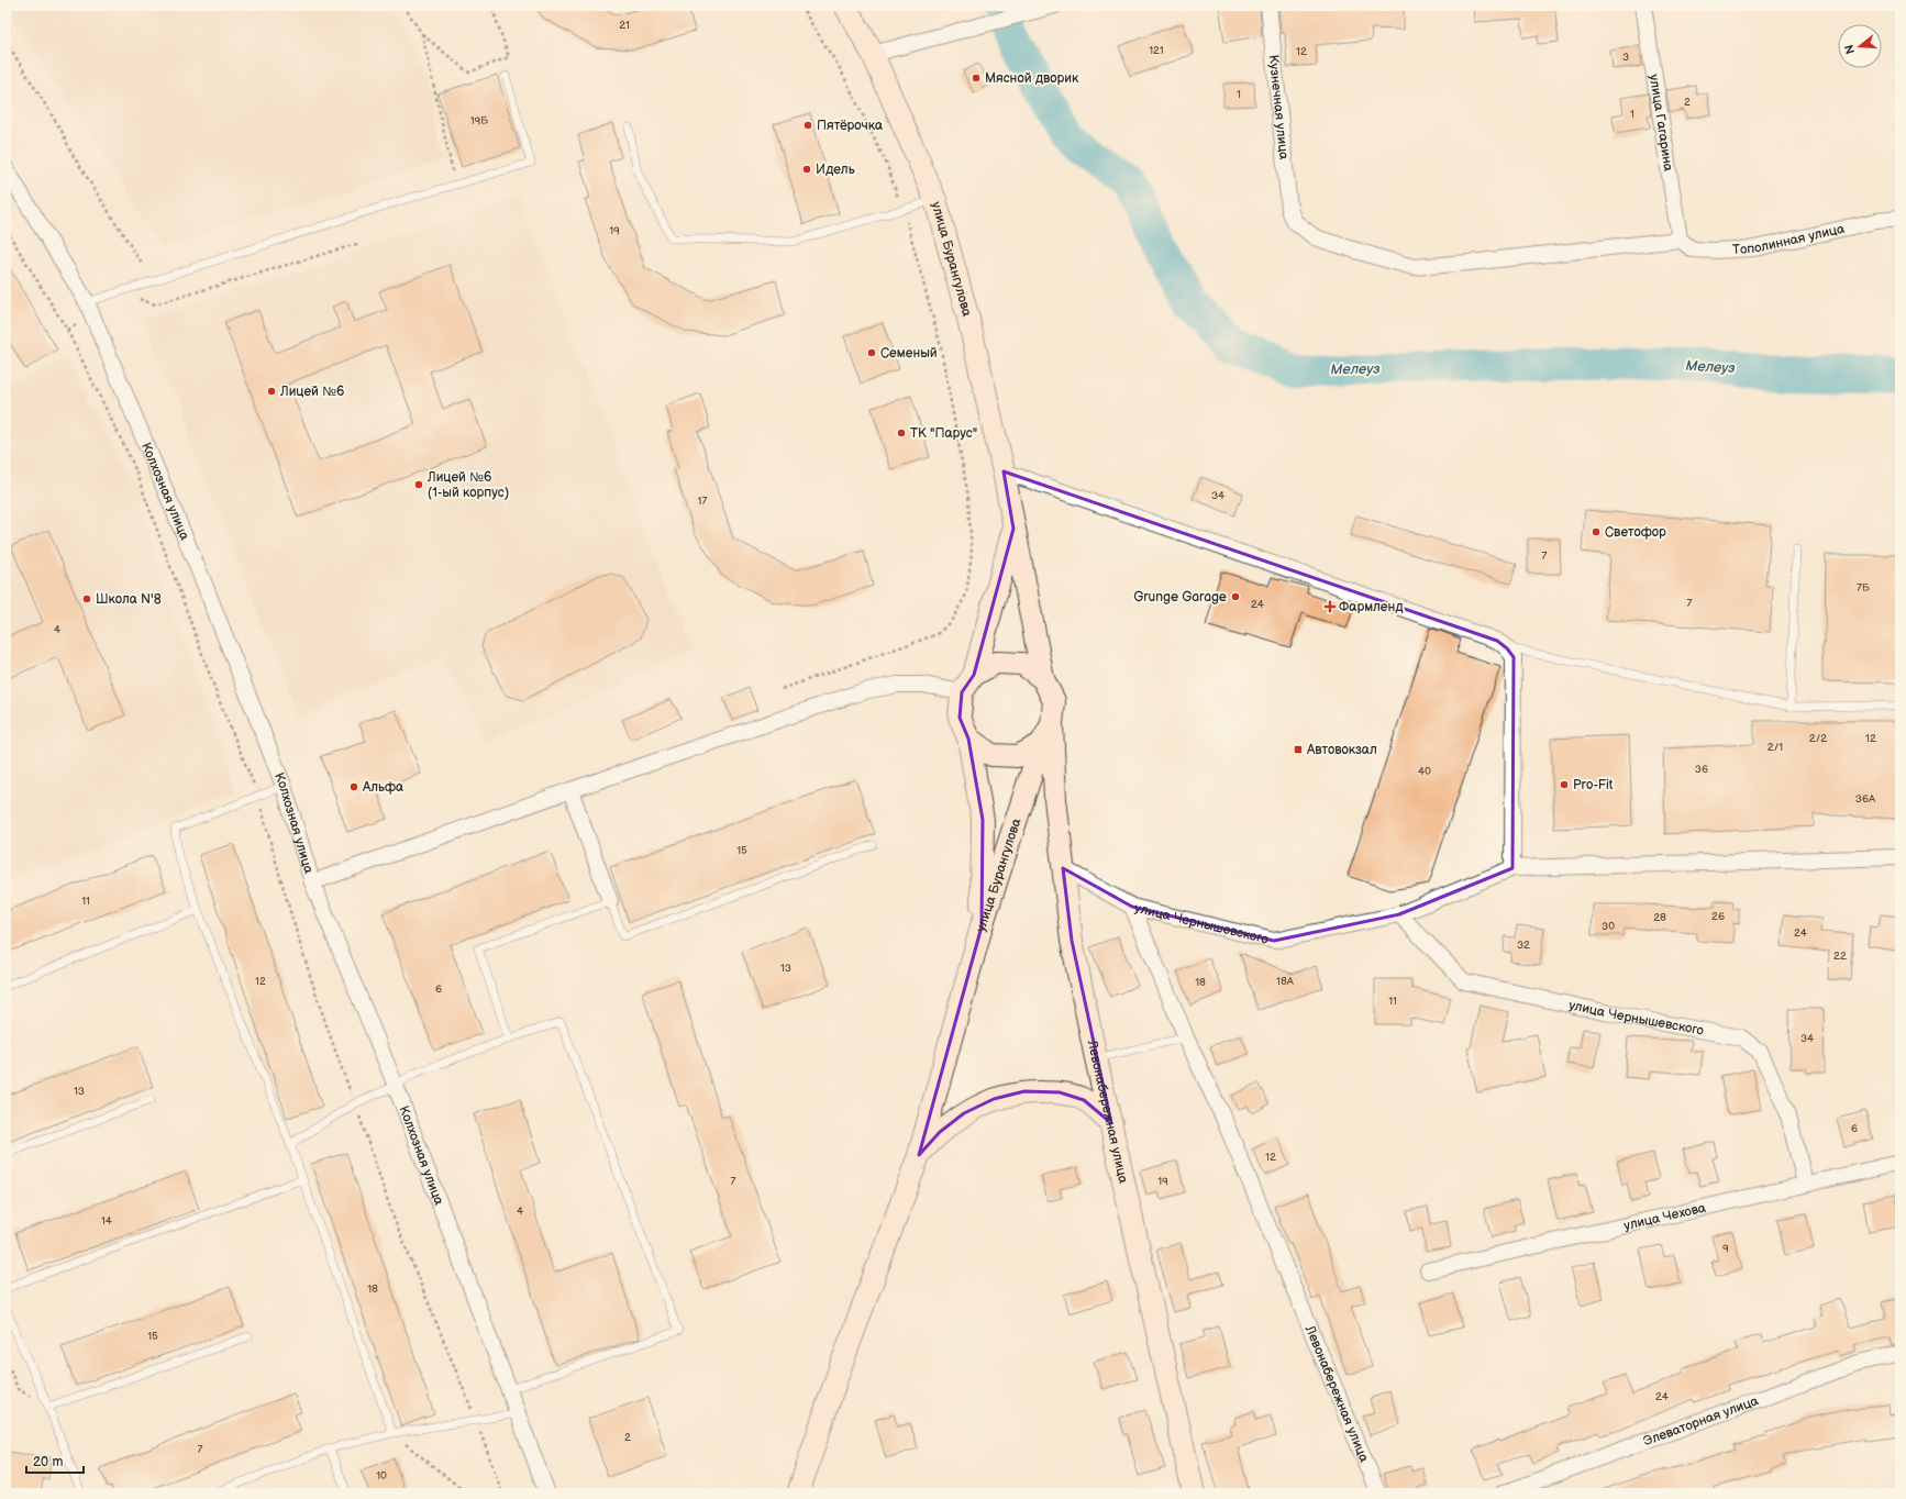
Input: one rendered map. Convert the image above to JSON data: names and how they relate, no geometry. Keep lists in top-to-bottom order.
{
  "streets": {
    "main road": ["улица Бурангулова", "Левонабережная улица"],
    "street": [
      "Кузнечная улица",
      "улица Гагарина",
      "Тополинная улица",
      "Колхозная улица",
      "улица Чернышевского",
      "улица Чехова",
      "Элеваторная улица"
    ]
  },
  "crossings": [
    ["Кузнечная улица", "улица Гагарина"],
    ["Кузнечная улица", "Тополинная улица"],
    ["улица Гагарина", "Тополинная улица"],
    ["улица Бурангулова", "Левонабережная улица"],
    ["улица Чернышевского", "Левонабережная улица"],
    ["улица Чернышевского", "улица Чехова"]
  ],
  "water": ["Мелеуз"],
  "places": {
    "other": [
      "Мясной дворик",
      "Пятёрочка",
      "Идель",
      "Семеный",
      "Лицей №6",
      "ТК \"Парус\"",
      "Лицей №6 (1-ый корпус)",
      "Светофор",
      "Grunge Garage",
      "Школа N'8",
      "Pro-Fit",
      "Альфа"
    ],
    "health": ["Фармленд"],
    "transit": ["Автовокзал"]
  },
  "house_numbers": [
    "21",
    "121",
    "12",
    "3",
    "1",
    "2",
    "1",
    "19Б",
    "19",
    "34",
    "17",
    "7",
    "7Б",
    "7",
    "24",
    "4",
    "2/2",
    "12",
    "2/1",
    "36",
    "40",
    "36А",
    "15",
    "11",
    "26",
    "28",
    "30",
    "24",
    "32",
    "22",
    "13",
    "12",
    "18А",
    "18",
    "6",
    "11",
    "34",
    "13",
    "6",
    "12",
    "7",
    "19",
    "4",
    "14",
    "9",
    "18",
    "15",
    "24",
    "2",
    "7",
    "10"
  ],
  "scale_bar": "20 m",
  "north": "left"
}
